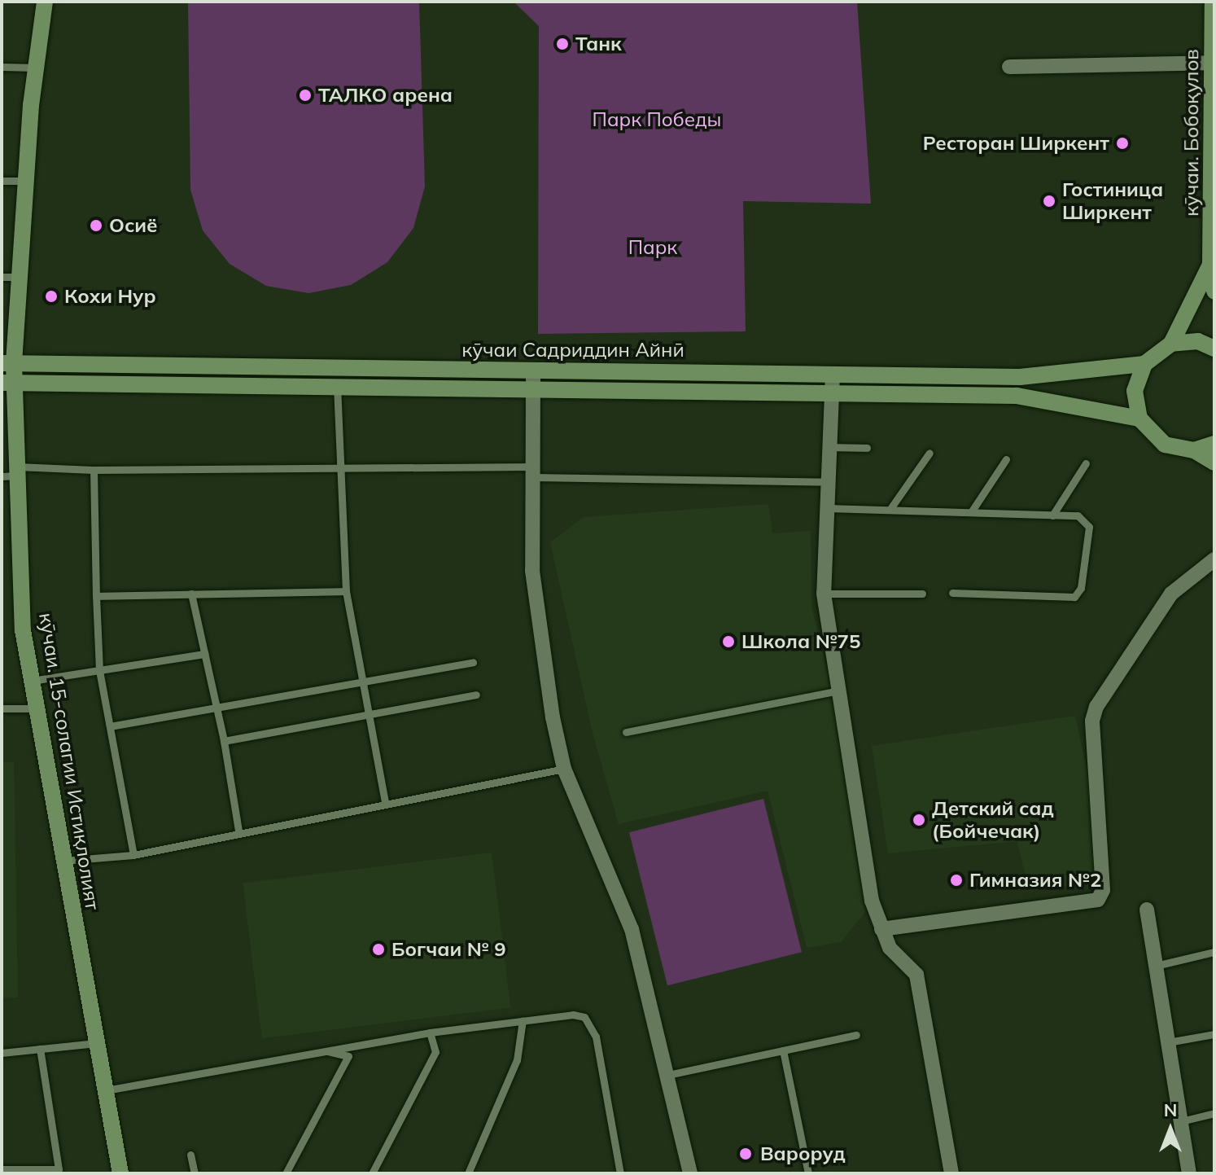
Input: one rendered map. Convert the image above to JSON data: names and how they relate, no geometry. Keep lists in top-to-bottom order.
{
  "streets": {
    "street": ["кӯчаи. Бобоқулов", "кӯчаи Садриддин Айнӣ", "кӯчаи. 15-солагии Истиқлолият"]
  },
  "crossings": [
    ["кӯчаи Садриддин Айнӣ", "кӯчаи. 15-солагии Истиқлолият"]
  ],
  "parks": ["Парк Победы", "Парк"],
  "places": [
    "Танк",
    "ТАЛКО арена",
    "Ресторан Ширкент",
    "Гостиница Ширкент",
    "Осиё",
    "Кохи Нур",
    "Школа №75",
    "Детский сад (Бойчечак)",
    "Гимназия №2",
    "Богчаи № 9",
    "Вароруд"
  ],
  "north": "top"
}
